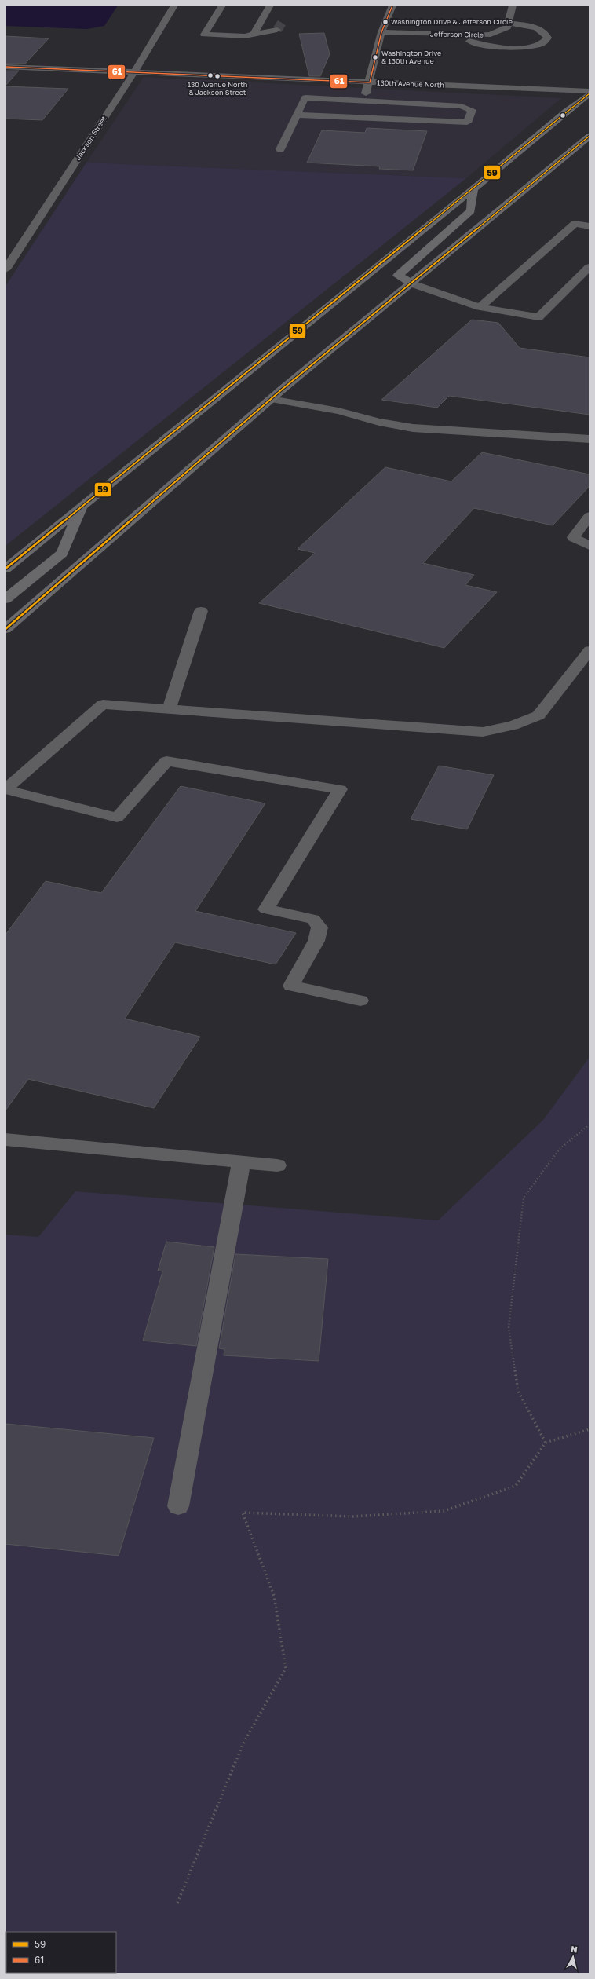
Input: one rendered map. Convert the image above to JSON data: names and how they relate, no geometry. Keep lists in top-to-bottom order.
{
  "streets": {
    "street": ["Jefferson Circle", "130th Avenue North", "Jackson Street"]
  },
  "crossings": [
    ["130th Avenue North", "Jackson Street"]
  ],
  "places": ["Washington Drive & Jefferson Circle", "Washington Drive & 130th Avenue", "130 Avenue North & Jackson Street"],
  "lines": ["transit line 61", "transit line 59"],
  "legend": ["59", "61"],
  "north": "top"
}
